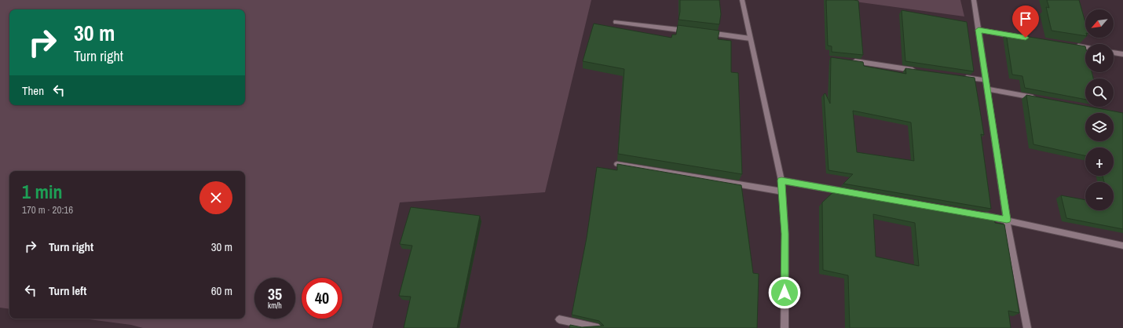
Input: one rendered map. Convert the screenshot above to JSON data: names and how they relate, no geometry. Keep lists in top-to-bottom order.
{
  "north": "bottom left",
  "page": {
    "map_buttons": ["+", "−"],
    "turn": ["30 m", "Turn right"],
    "then": "Then",
    "heading": ["1 min", "170 m · 20:16"],
    "list": [
      {
        "name": "Turn right",
        "value": "30 m"
      },
      {
        "name": "Turn left",
        "value": "60 m"
      }
    ],
    "speed": "35 km/h",
    "limit": "40"
  }
}
